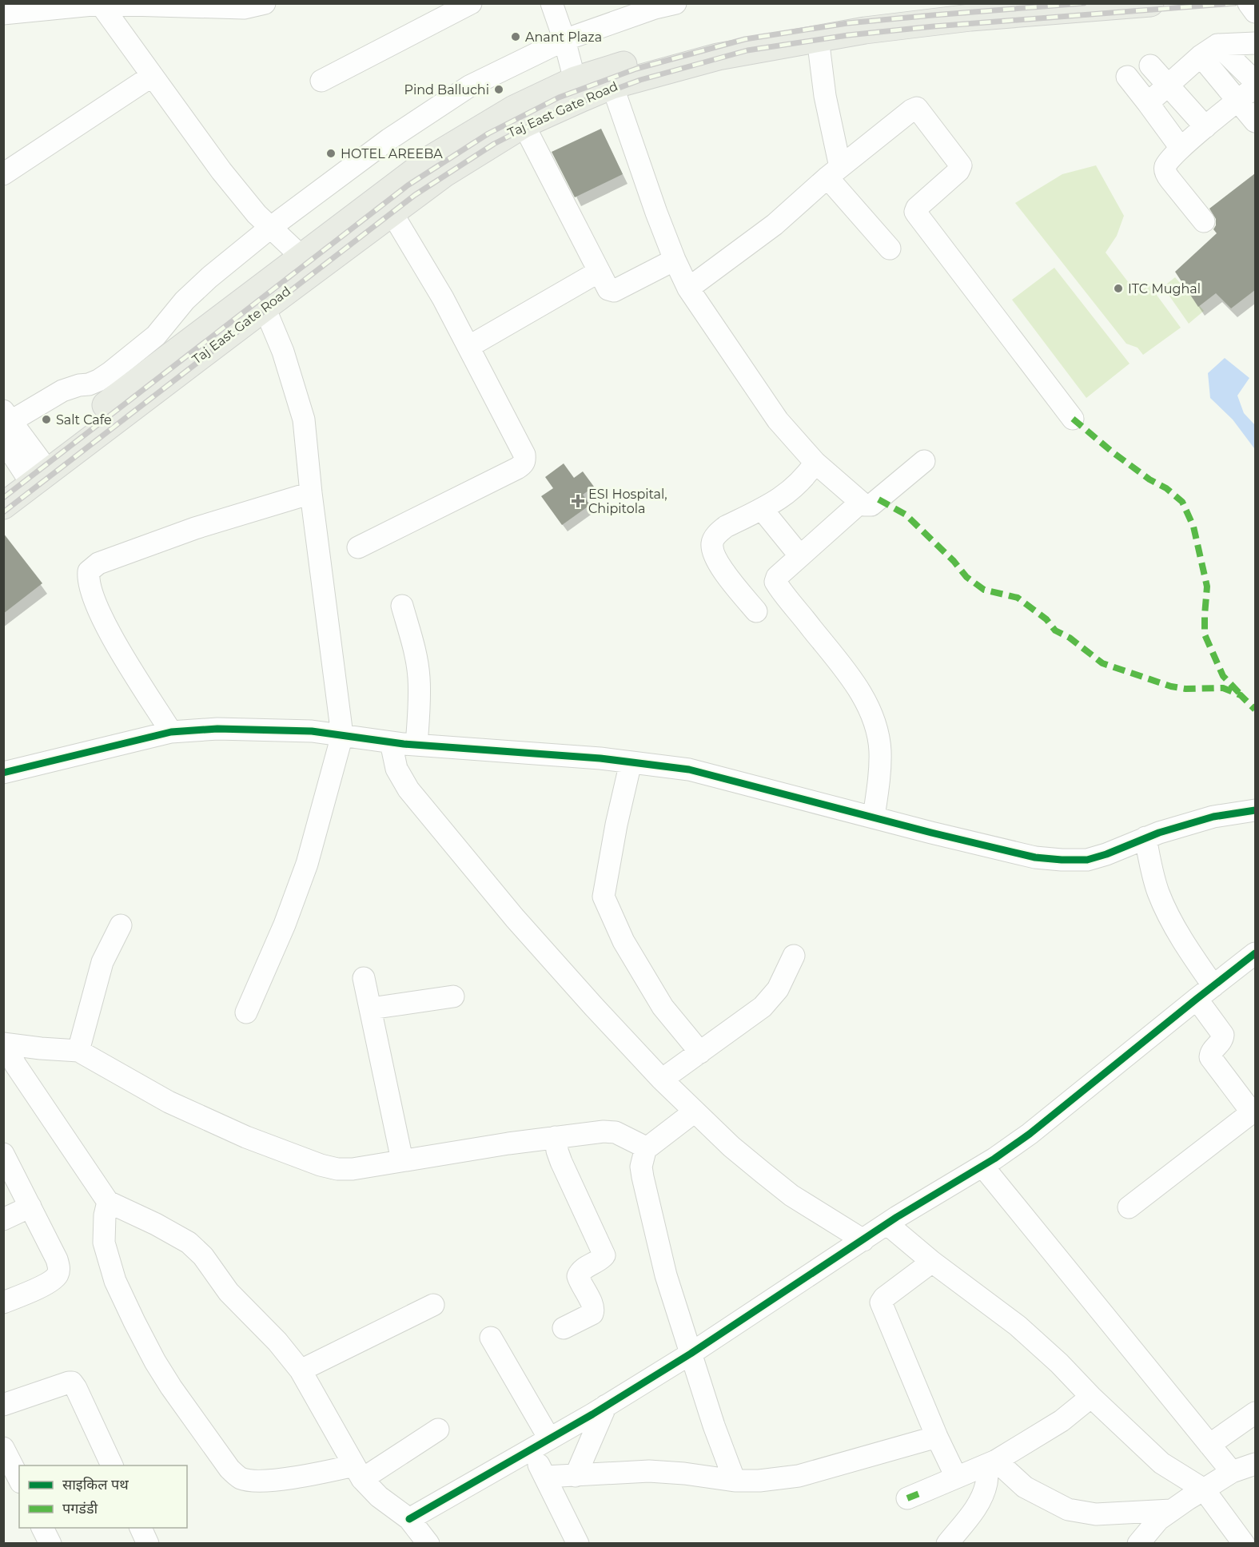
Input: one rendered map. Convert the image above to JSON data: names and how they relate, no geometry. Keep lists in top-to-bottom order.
{
  "streets": {
    "main road": ["Taj East Gate Road"]
  },
  "places": {
    "other": [
      "Anant Plaza",
      "Pind Balluchi",
      "HOTEL AREEBA",
      "ITC Mughal",
      "Salt Cafe"
    ],
    "health": ["ESI Hospital, Chipitola"]
  },
  "legend": ["साइकिल पथ", "पगडंडी"]
}
